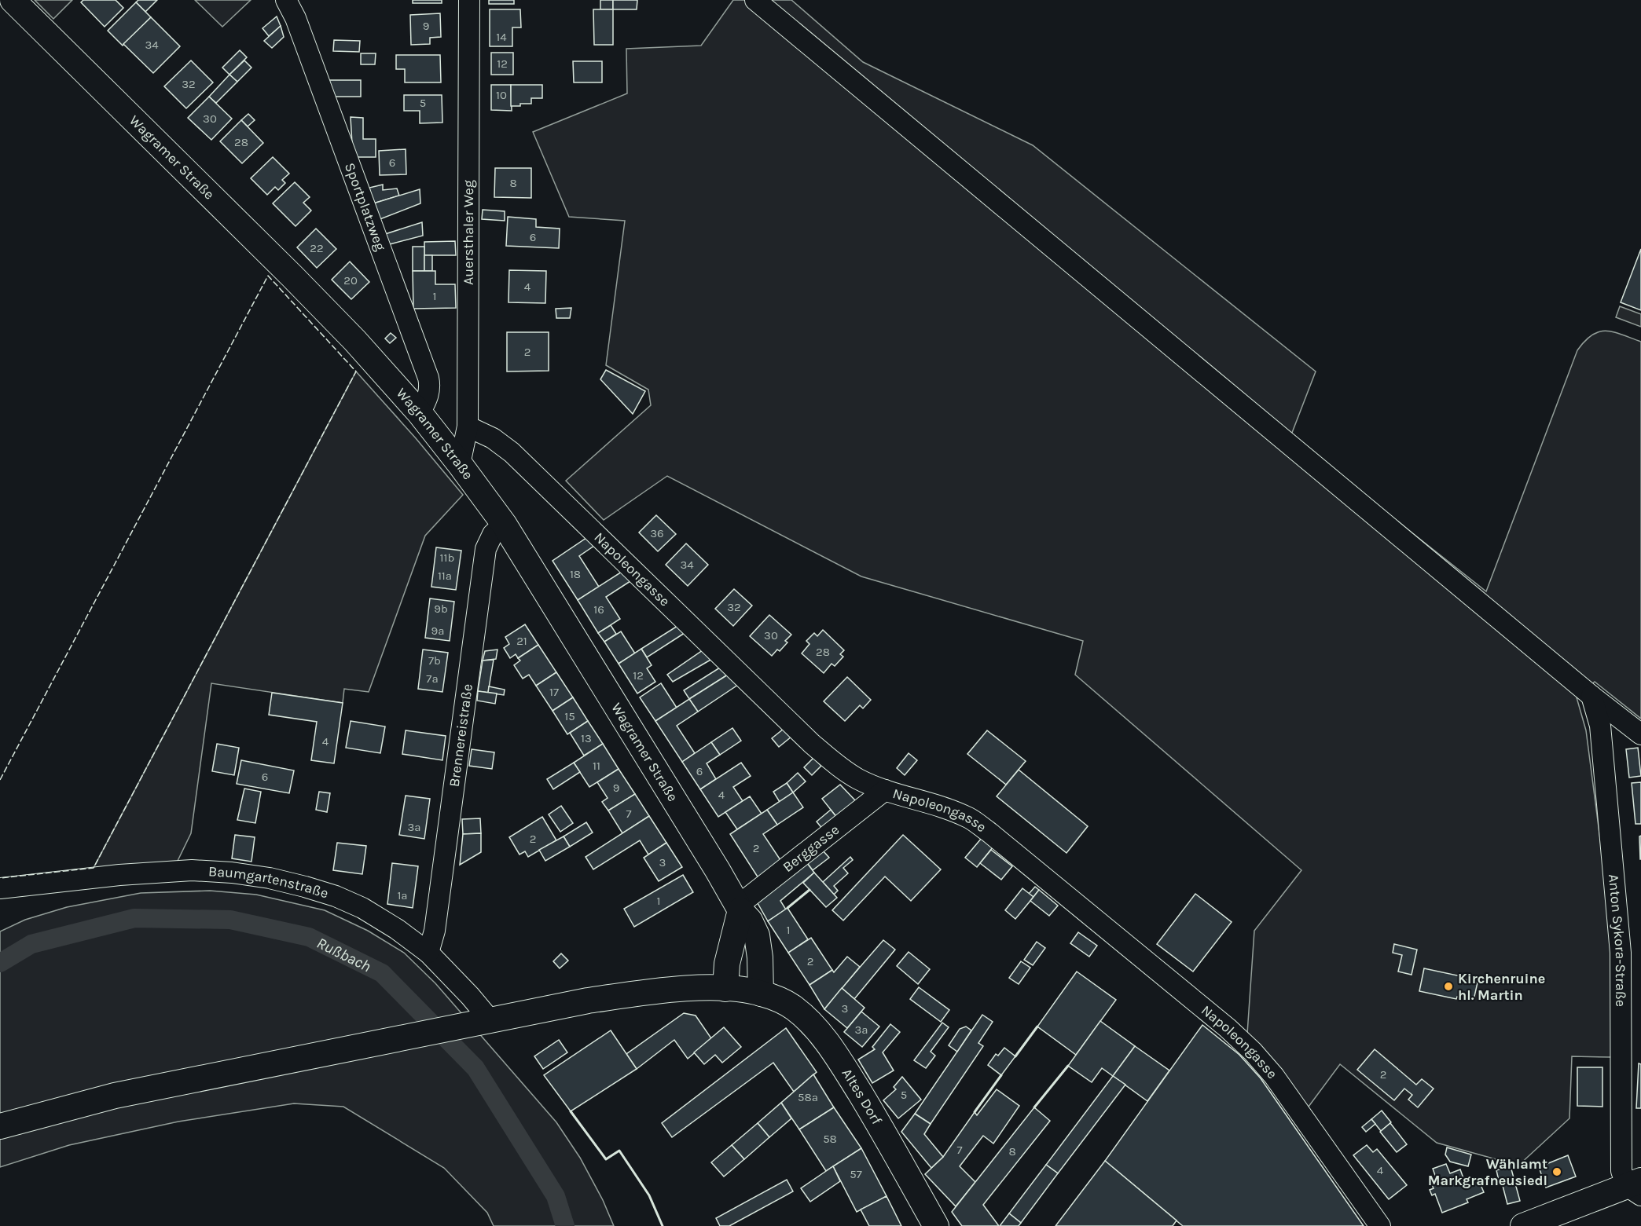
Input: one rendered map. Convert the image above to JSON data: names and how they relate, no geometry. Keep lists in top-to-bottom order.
{
  "streets": {
    "main road": ["Wagramer Straße", "Altes Dorf"],
    "street": [
      "Sportplatzweg",
      "Auersthaler Weg",
      "Napoleongasse",
      "Brennereistraße",
      "Berggasse",
      "Baumgartenstraße",
      "Anton Sykora-Straße"
    ]
  },
  "crossings": [
    ["Wagramer Straße", "Sportplatzweg"],
    ["Wagramer Straße", "Auersthaler Weg"],
    ["Wagramer Straße", "Brennereistraße"],
    ["Wagramer Straße", "Berggasse"],
    ["Wagramer Straße", "Altes Dorf"],
    ["Auersthaler Weg", "Napoleongasse"],
    ["Napoleongasse", "Berggasse"],
    ["Brennereistraße", "Baumgartenstraße"],
    ["Baumgartenstraße", "Altes Dorf"]
  ],
  "water": ["Rußbach"],
  "places": ["Kirchenruine hl. Martin", "Wählamt Markgrafneusiedl"],
  "house_numbers": [
    "9",
    "14",
    "34",
    "12",
    "32",
    "10",
    "5",
    "30",
    "28",
    "6",
    "8",
    "6",
    "22",
    "20",
    "4",
    "1",
    "2",
    "36",
    "11b",
    "34",
    "18",
    "11a",
    "32",
    "9b",
    "16",
    "9a",
    "30",
    "21",
    "28",
    "7b",
    "12",
    "7a",
    "17",
    "15",
    "13",
    "4",
    "11",
    "6",
    "6",
    "9",
    "4",
    "7",
    "3a",
    "2",
    "2",
    "3",
    "1a",
    "1",
    "1",
    "2",
    "3",
    "3a",
    "2",
    "5",
    "58a",
    "58",
    "7",
    "8",
    "4",
    "57"
  ]
}
